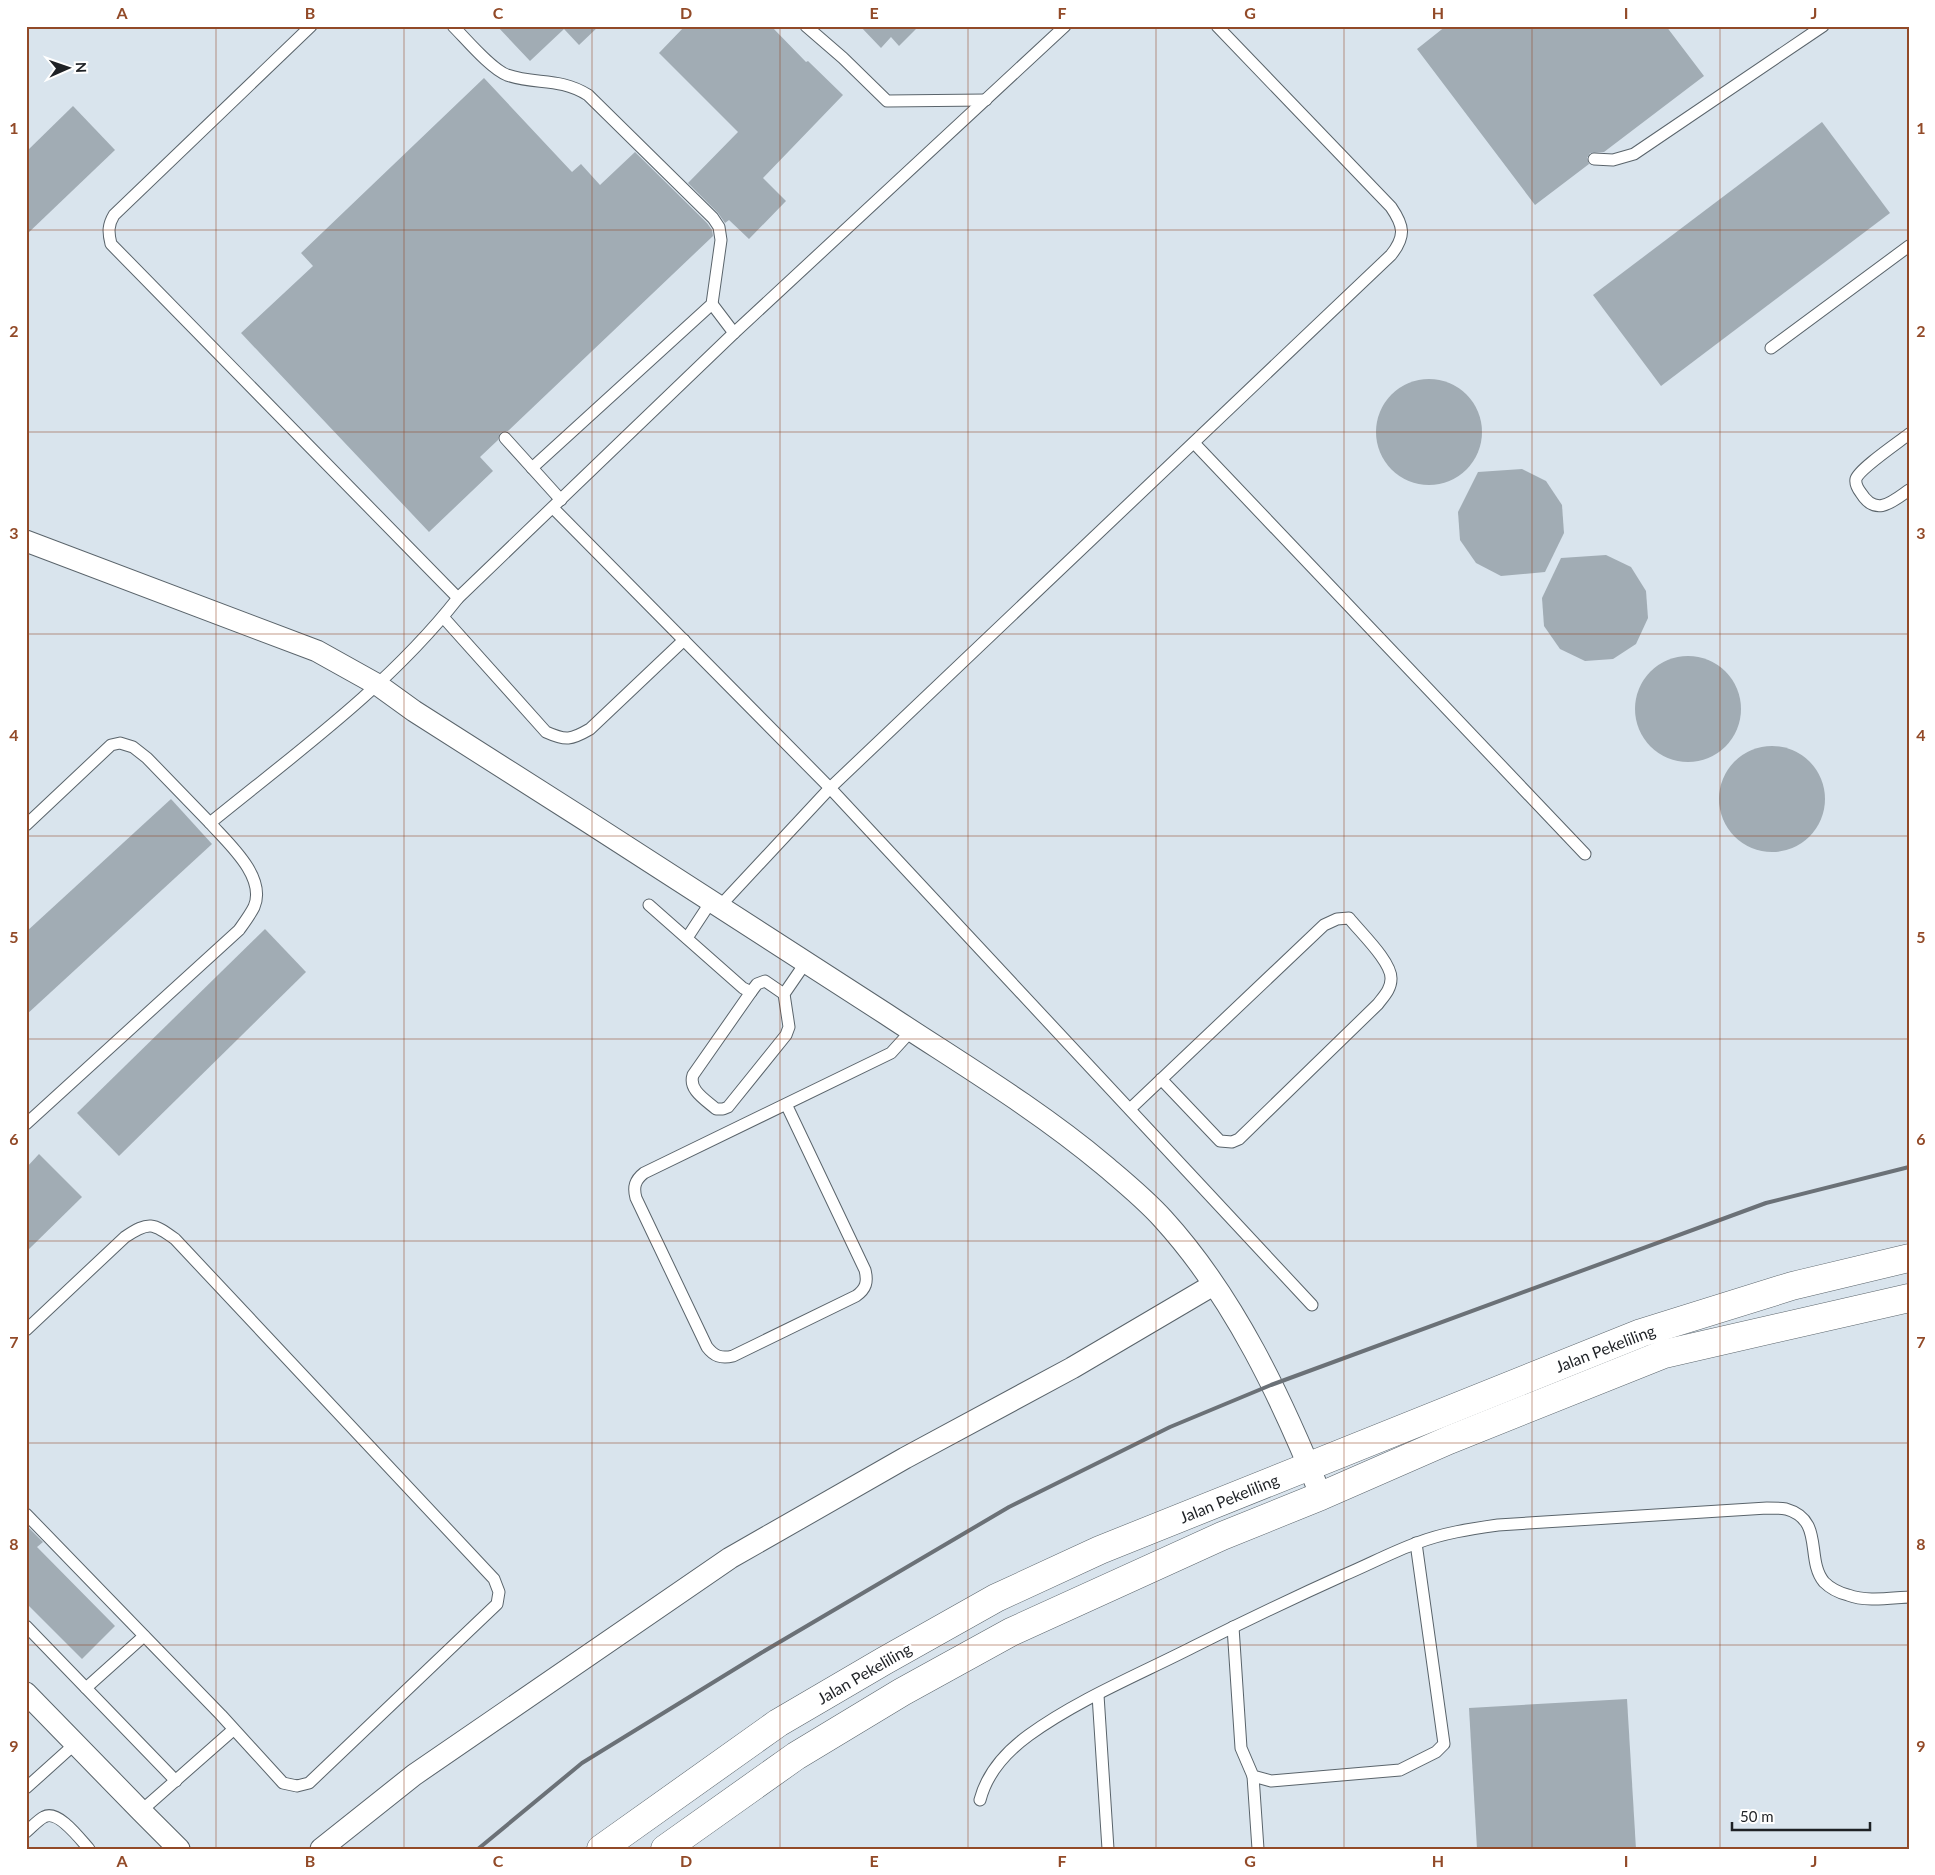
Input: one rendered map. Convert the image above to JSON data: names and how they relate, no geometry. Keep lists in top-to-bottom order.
{
  "streets": {
    "main road": ["Jalan Pekeliling"]
  },
  "scale_bar": "50 m",
  "north": "right",
  "grid": {
    "columns": [
      "A",
      "B",
      "C",
      "D",
      "E",
      "F",
      "G",
      "H",
      "I",
      "J"
    ],
    "rows": [
      "1",
      "2",
      "3",
      "4",
      "5",
      "6",
      "7",
      "8",
      "9"
    ]
  }
}
